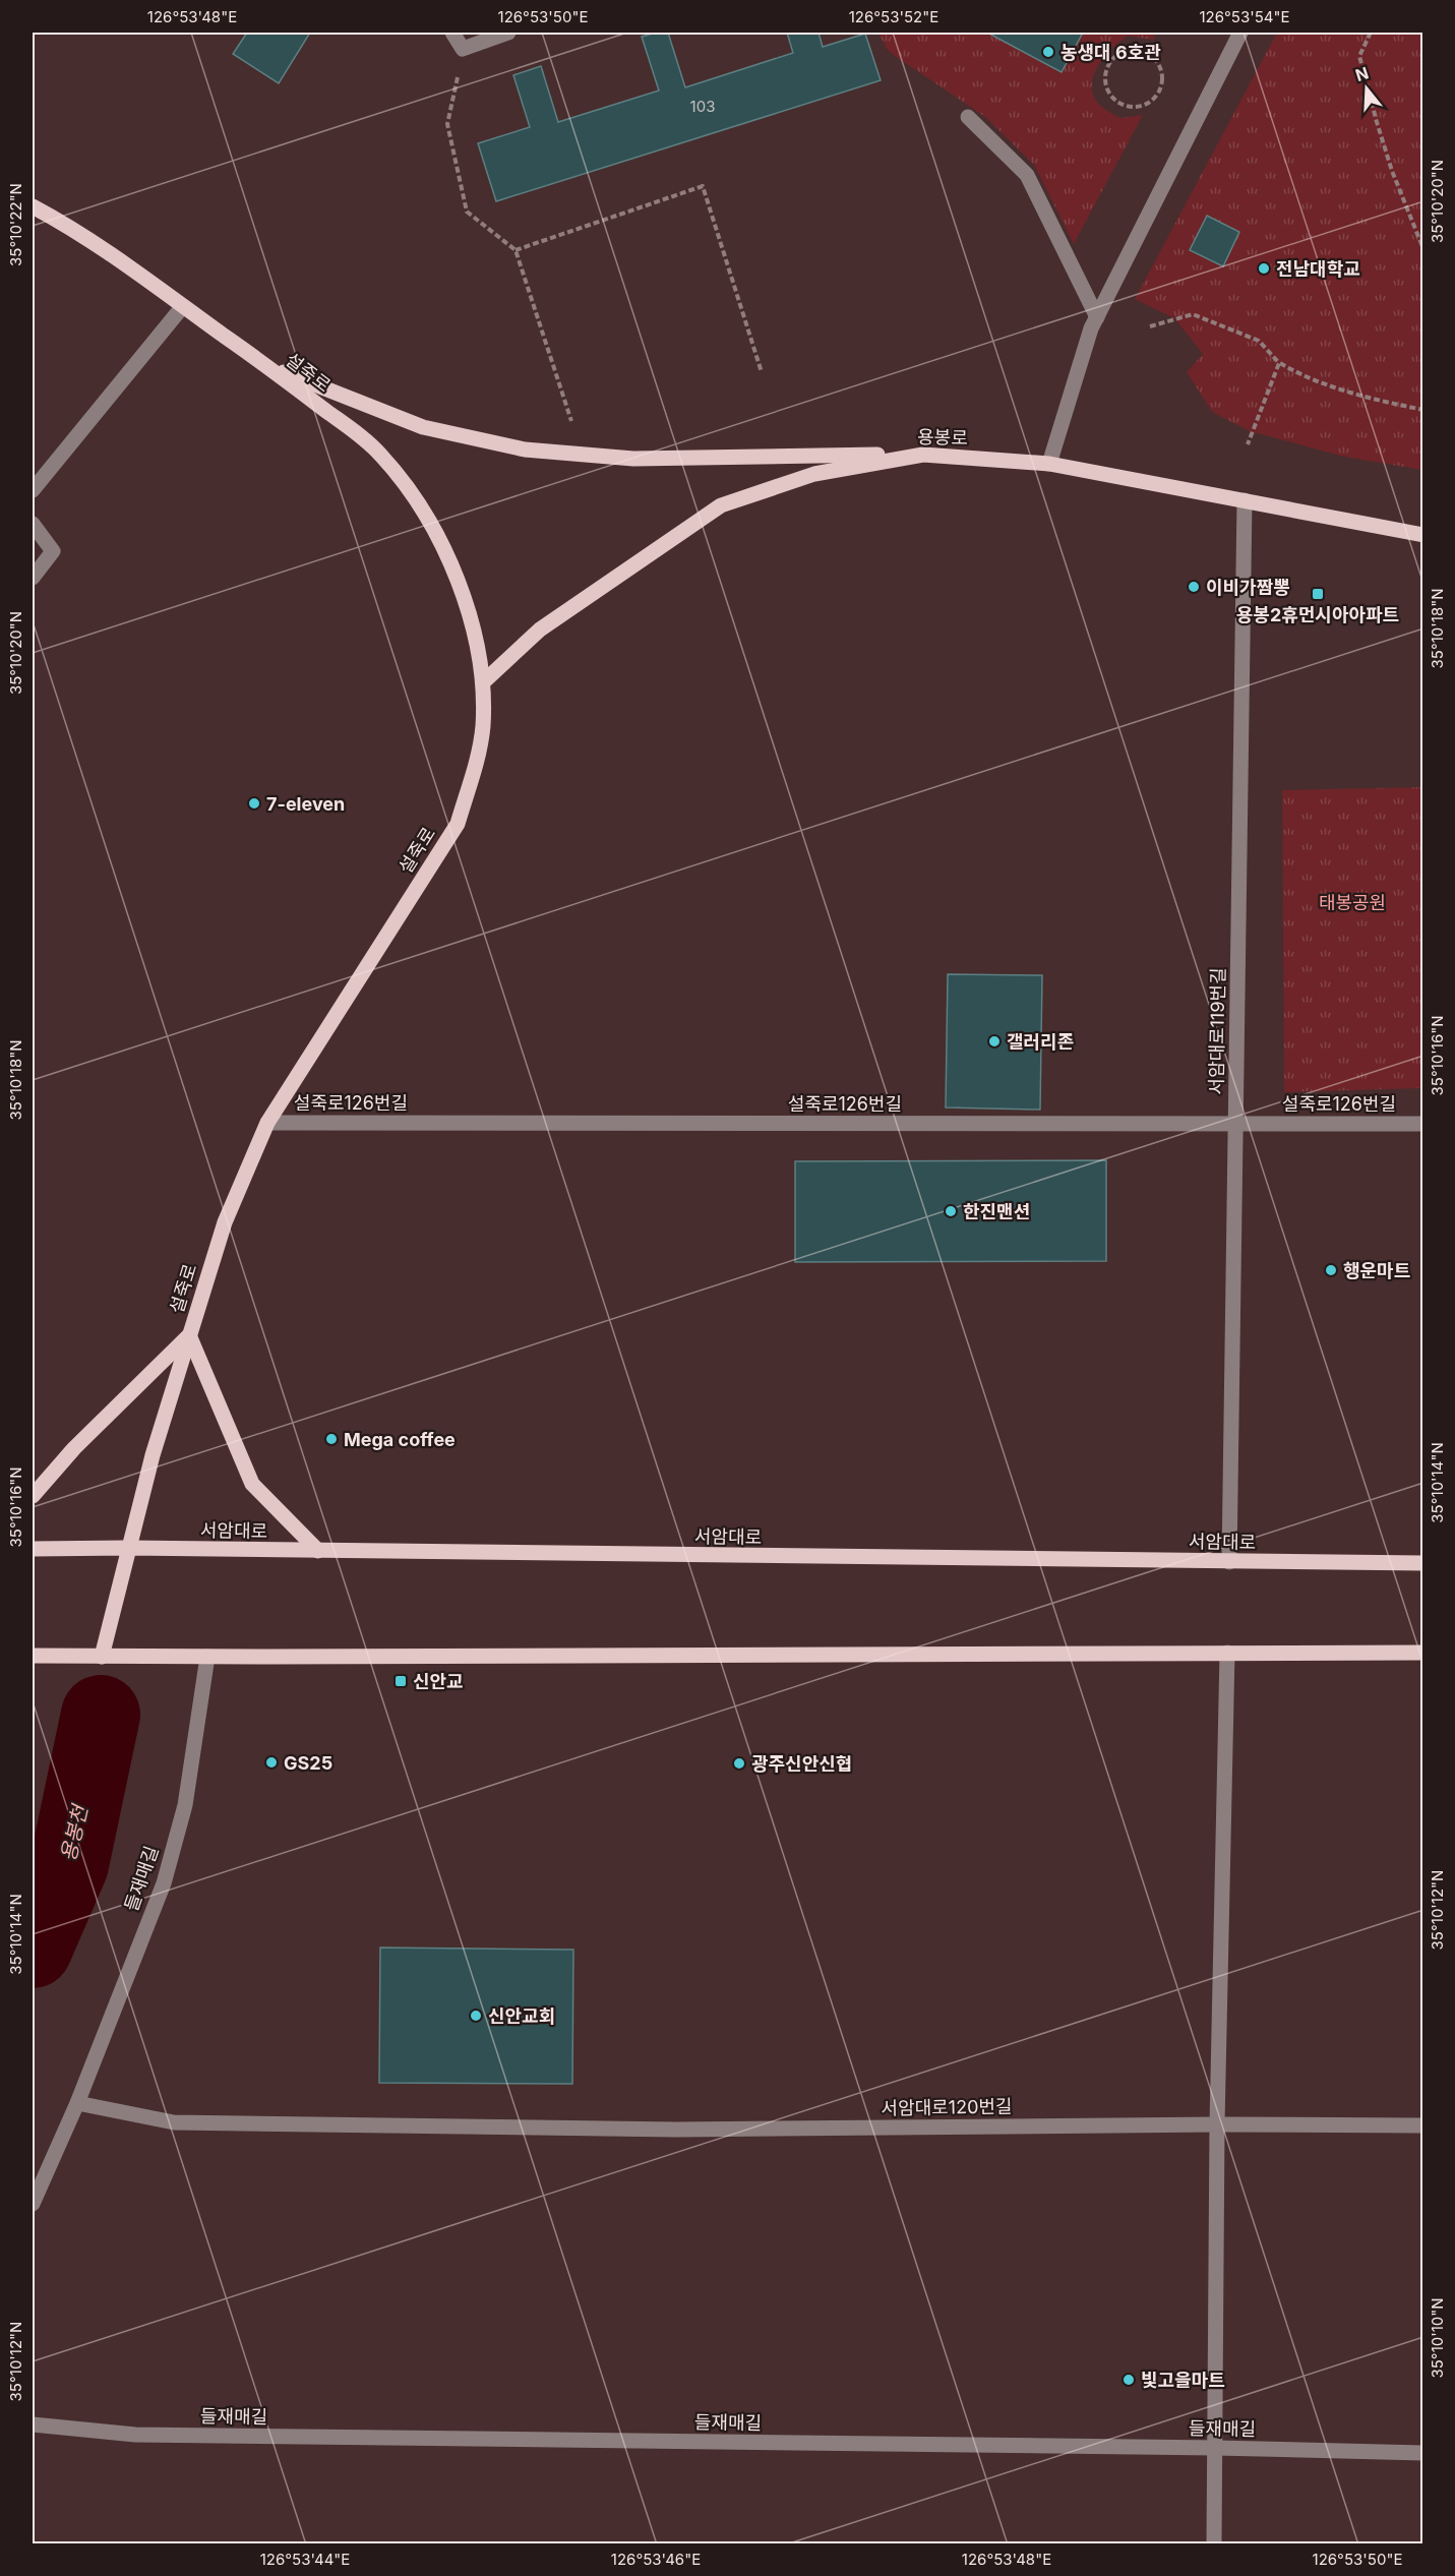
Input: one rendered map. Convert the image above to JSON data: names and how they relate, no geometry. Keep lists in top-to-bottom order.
{
  "streets": {
    "main road": ["설죽로", "용봉로", "서암대로"],
    "street": [
      "서암대로119번길",
      "설죽로126번길",
      "들재매길",
      "서암대로120번길"
    ]
  },
  "crossings": [
    ["설죽로", "용봉로"],
    ["설죽로", "설죽로126번길"],
    ["설죽로", "서암대로"],
    ["용봉로", "서암대로119번길"],
    ["서암대로119번길", "설죽로126번길"],
    ["서암대로119번길", "서암대로"],
    ["들재매길", "서암대로120번길"]
  ],
  "water": ["용봉천"],
  "parks": ["태봉공원"],
  "places": {
    "other": [
      "농생대 6호관",
      "전남대학교",
      "이비가짬뽕",
      "7-eleven",
      "갤러리존",
      "한진맨션",
      "행운마트",
      "Mega coffee",
      "GS25",
      "광주신안신협",
      "신안교회",
      "빛고을마트"
    ],
    "transit": ["용봉2휴먼시아아파트", "신안교"]
  },
  "house_numbers": ["103"],
  "north": "top",
  "coordinates": [
    "126°53'48\"E",
    "126°53'50\"E",
    "126°53'52\"E",
    "126°53'54\"E",
    "35°10'20\"N",
    "35°10'22\"N",
    "35°10'18\"N",
    "35°10'16\"N",
    "35°10'14\"N",
    "35°10'12\"N",
    "35°10'10\"N",
    "126°53'44\"E",
    "126°53'46\"E"
  ]
}
